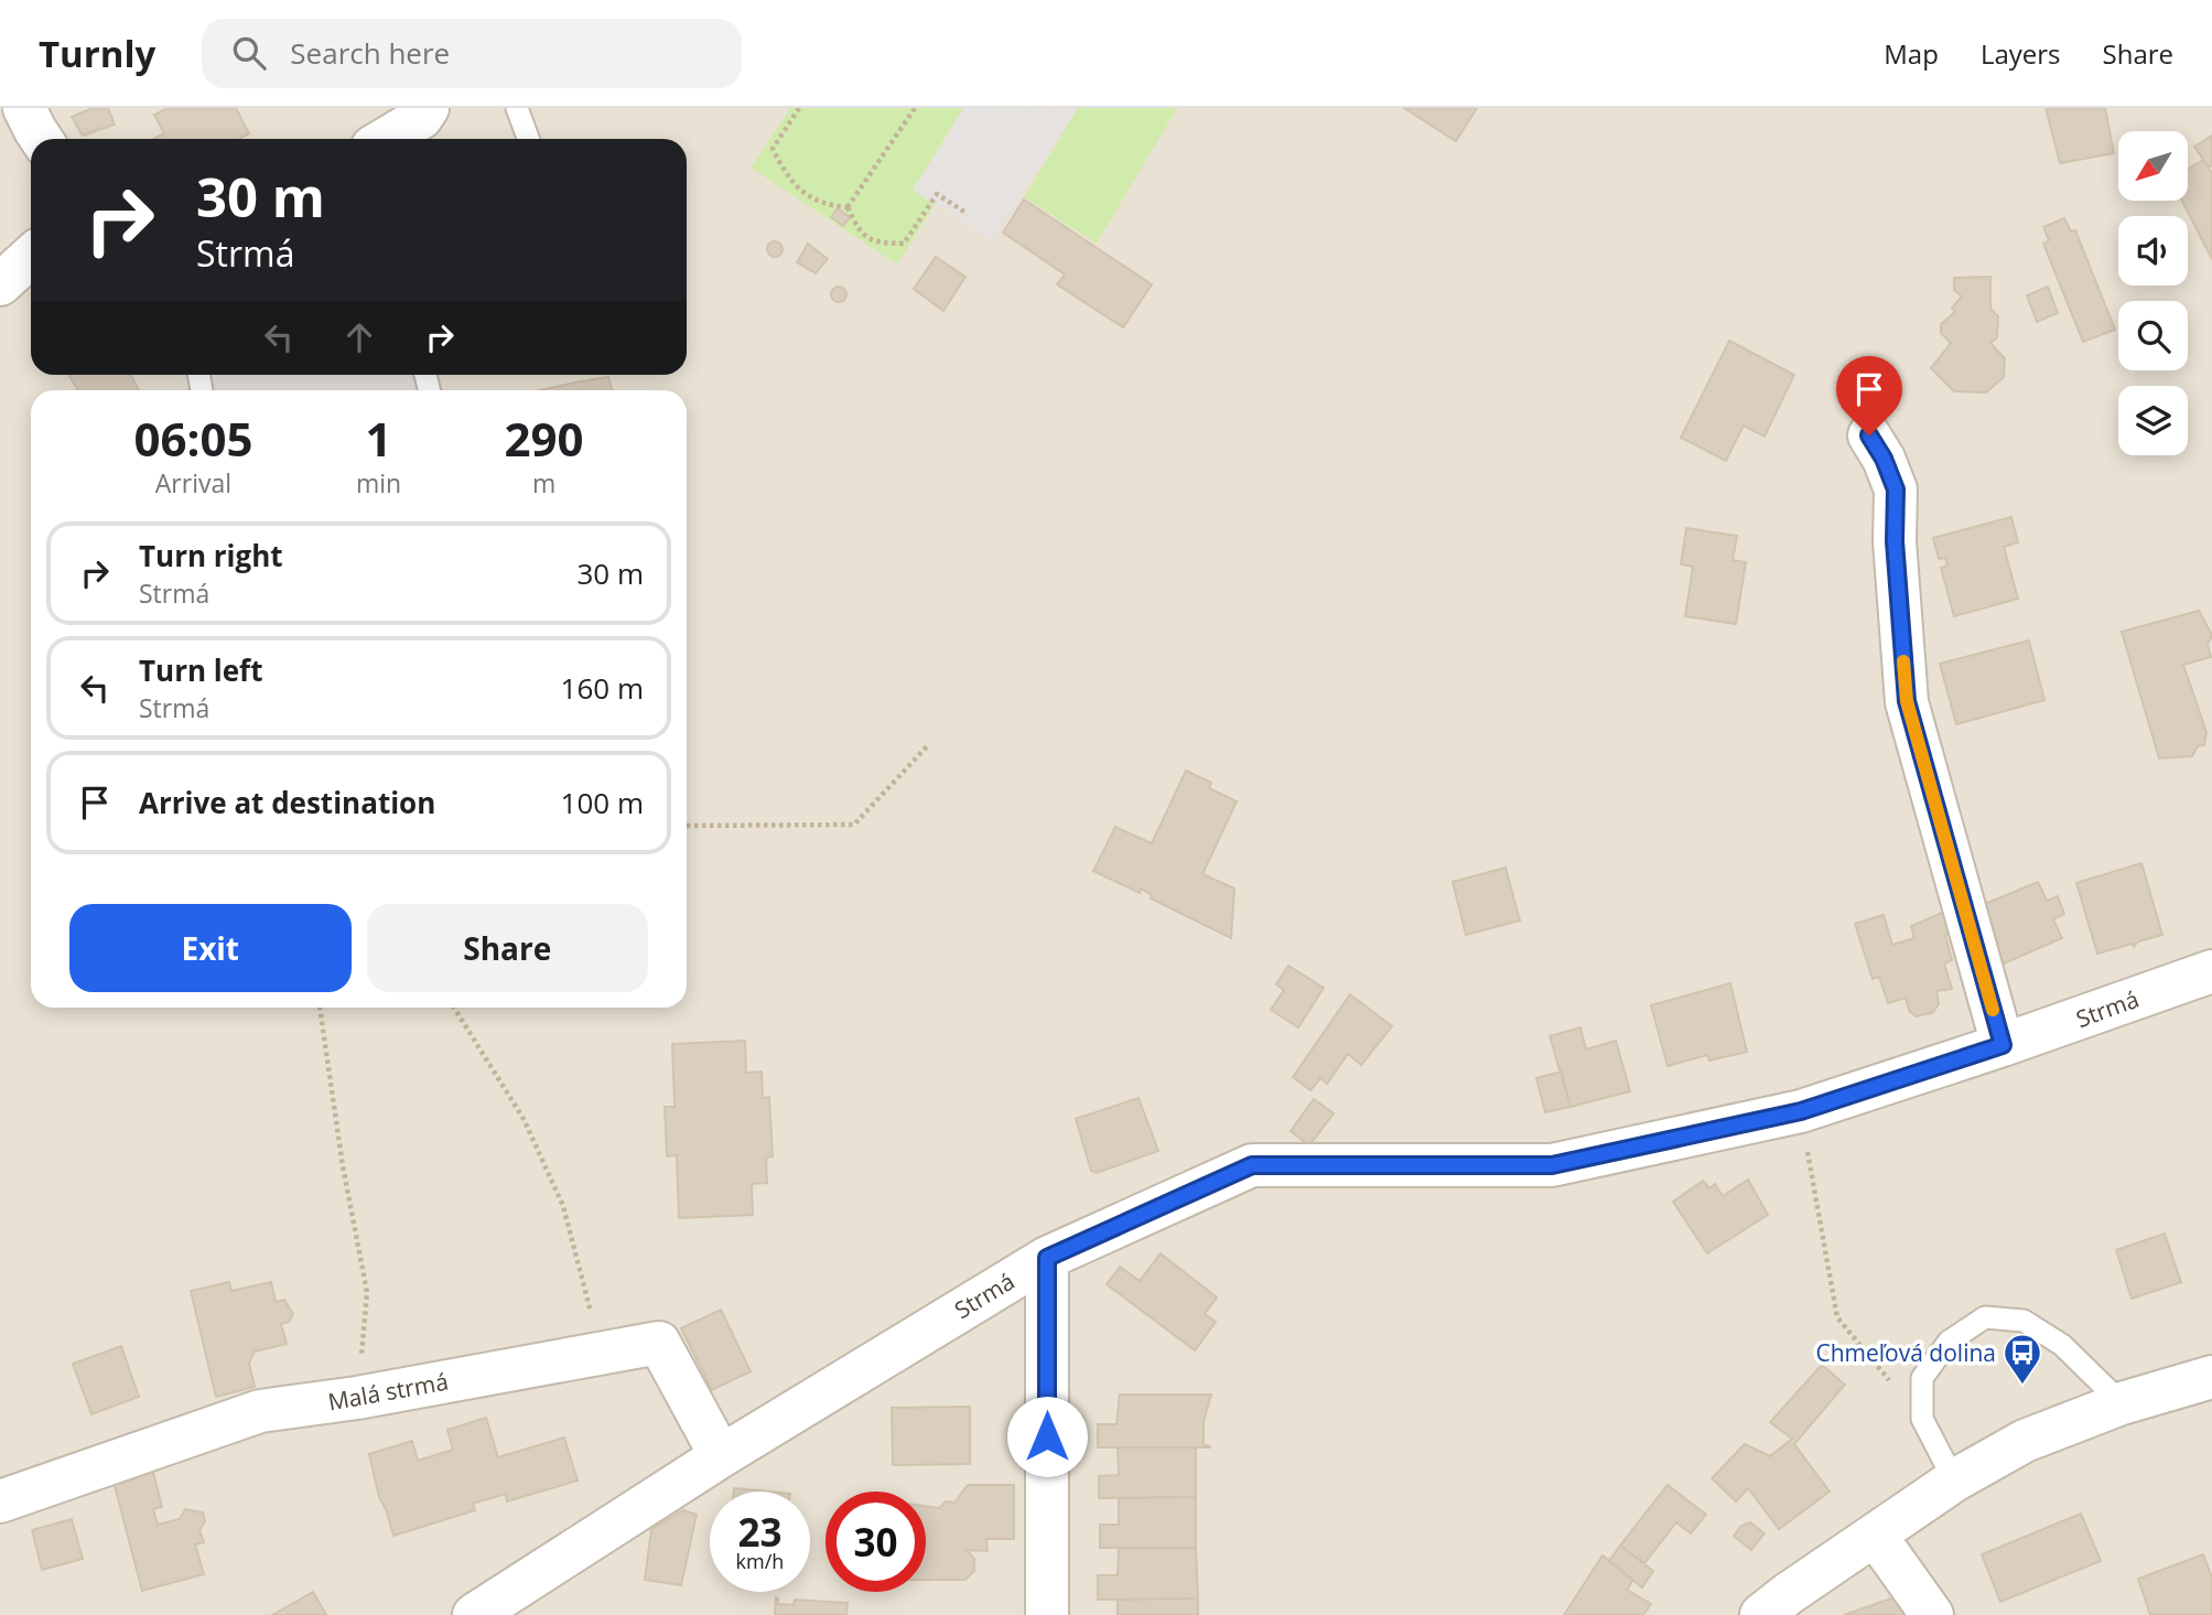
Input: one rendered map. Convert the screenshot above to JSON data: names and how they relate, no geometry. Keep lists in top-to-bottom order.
{
  "streets": {
    "street": ["Strmá", "Malá strmá"]
  },
  "crossings": [
    ["Strmá", "Malá strmá"]
  ],
  "places": {
    "bus stop": ["Chmeľová dolina"]
  },
  "north": "bottom left",
  "page": {
    "header": "Turnly",
    "search": "Search here",
    "nav": ["Map", "Layers", "Share"],
    "turn": ["30 m", "Strmá"],
    "eta": [
      "06:05",
      "Arrival",
      "1",
      "min",
      "290",
      "m"
    ],
    "list": [
      {
        "name": "Turn right",
        "note": "Strmá",
        "value": "30 m"
      },
      {
        "name": "Turn left",
        "note": "Strmá",
        "value": "160 m"
      },
      {
        "name": "Arrive at destination",
        "value": "100 m"
      }
    ],
    "buttons": ["Exit", "Share"],
    "speed": "23 km/h",
    "limit": "30"
  }
}
